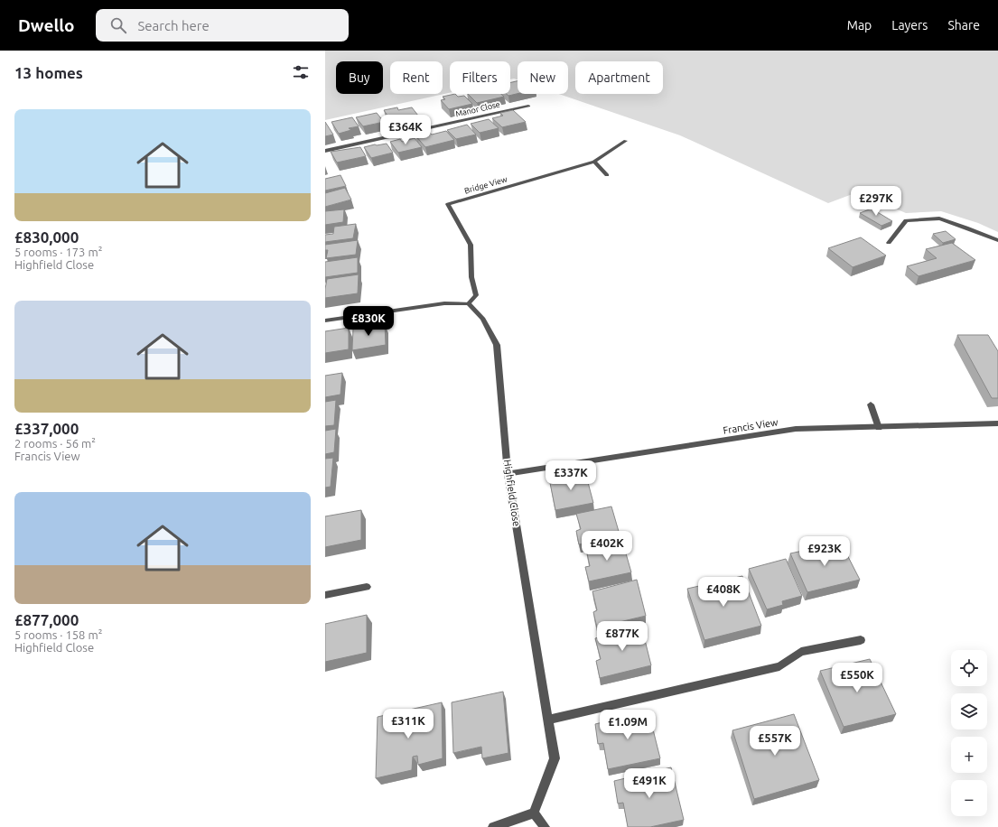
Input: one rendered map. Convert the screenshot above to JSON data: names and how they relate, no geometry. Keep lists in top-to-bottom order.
{
  "streets": {
    "street": [
      "Manor Close",
      "Bridge View",
      "Francis View",
      "Highfield Close"
    ]
  },
  "crossings": [
    ["Bridge View", "Highfield Close"],
    ["Francis View", "Highfield Close"]
  ],
  "page": {
    "header": "Dwello",
    "search": "Search here",
    "nav": ["Map", "Layers", "Share"],
    "heading": "13 homes",
    "chip": [
      "Buy",
      "Rent",
      "Filters",
      "New",
      "Apartment"
    ],
    "list": [
      {
        "name": "£830,000",
        "note": "5 rooms · 173 m² · Highfield Close"
      },
      {
        "name": "£337,000",
        "note": "2 rooms · 56 m² · Francis View"
      },
      {
        "name": "£877,000",
        "note": "5 rooms · 158 m² · Highfield Close"
      }
    ],
    "price": [
      "£364K",
      "£297K",
      "£830K",
      "£337K",
      "£402K",
      "£923K",
      "£408K",
      "£877K",
      "£550K",
      "£311K",
      "£1.09M",
      "£557K",
      "£491K"
    ],
    "map_buttons": ["+", "−"]
  }
}
